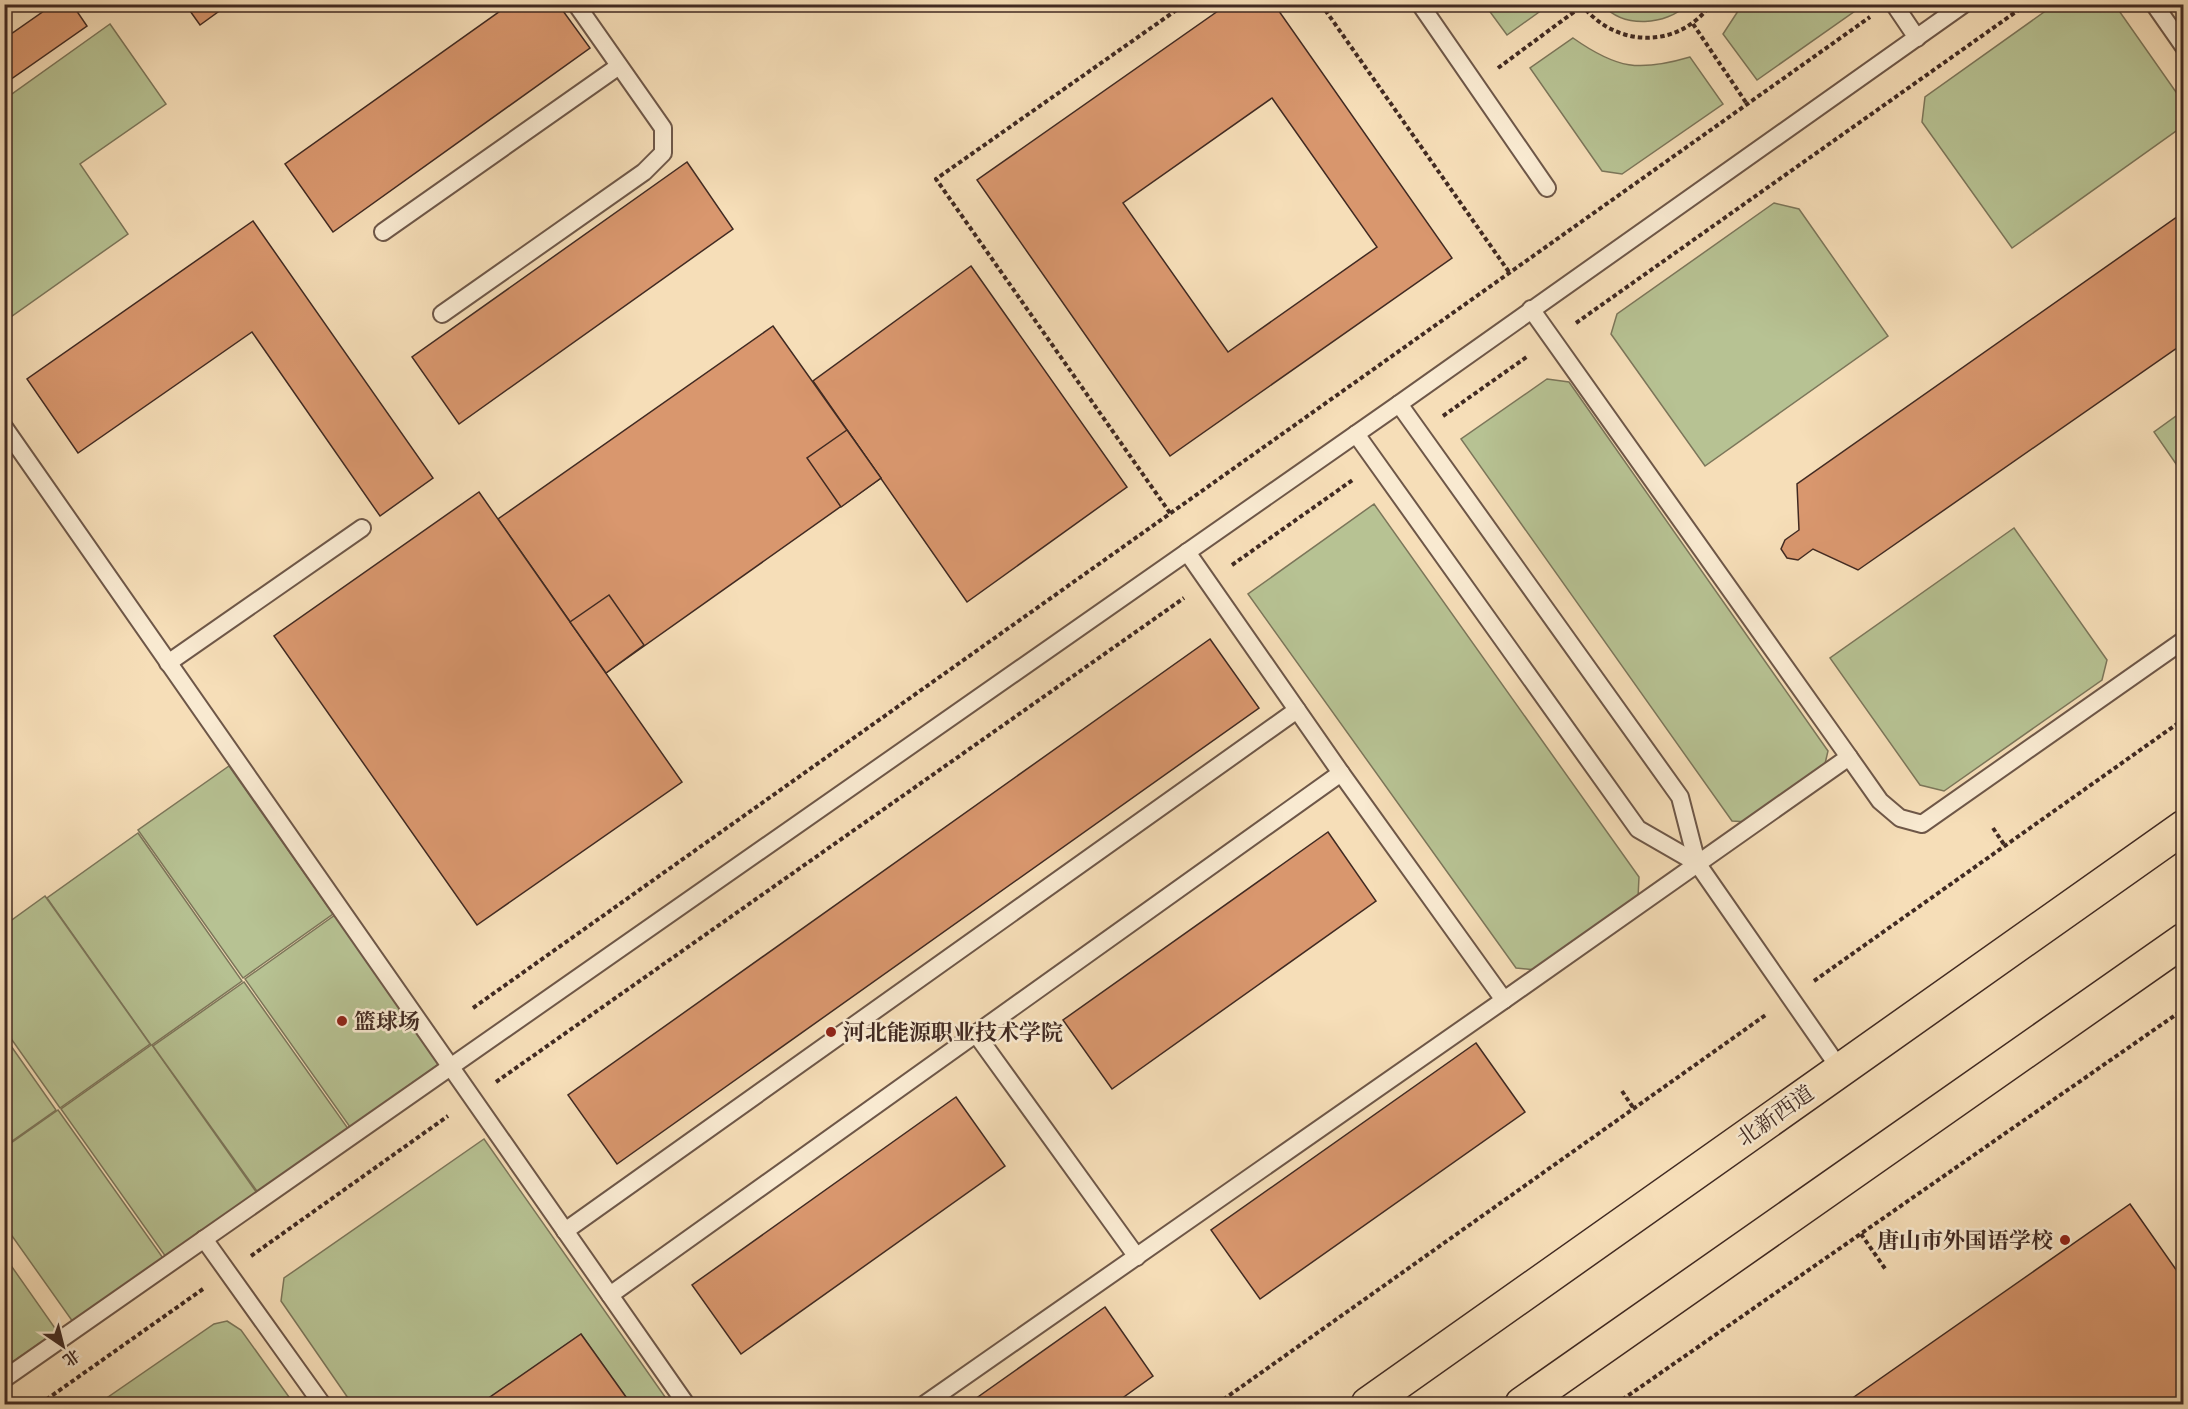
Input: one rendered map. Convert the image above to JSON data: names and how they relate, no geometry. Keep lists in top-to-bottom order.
{
  "streets": {
    "main road": ["北新西道"]
  },
  "places": ["篮球场", "河北能源职业技术学院", "唐山市外国语学校"],
  "north": "bottom right"
}
